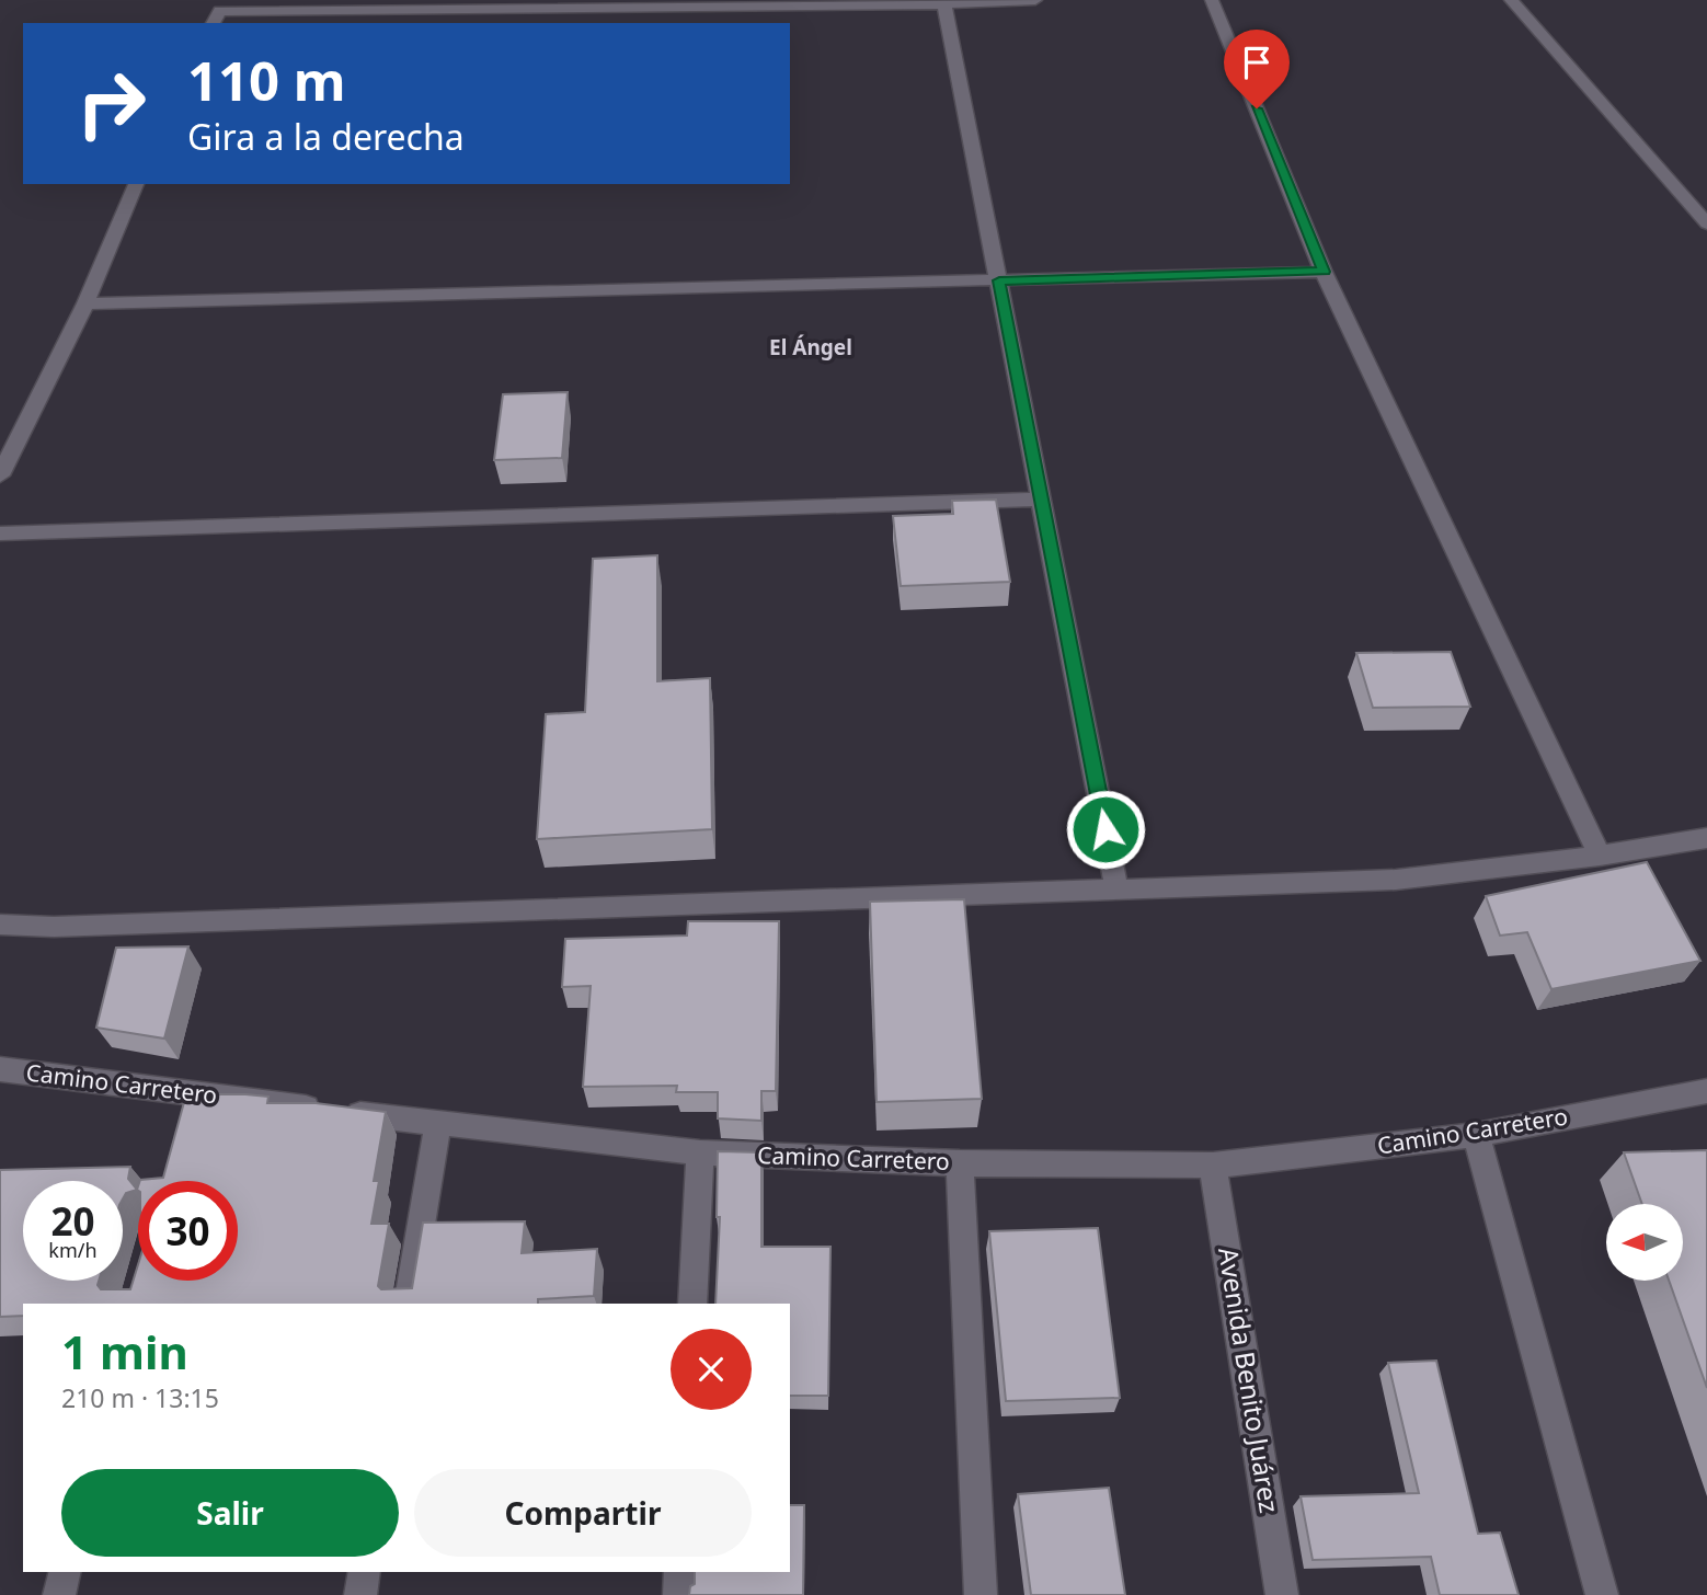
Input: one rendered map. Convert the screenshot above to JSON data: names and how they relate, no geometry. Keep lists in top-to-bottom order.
{
  "streets": {
    "street": ["Camino Carretero", "Avenida Benito Juárez"]
  },
  "crossings": [
    ["Camino Carretero", "Avenida Benito Juárez"]
  ],
  "districts": ["El Ángel"],
  "north": "left",
  "page": {
    "turn": ["110 m", "Gira a la derecha"],
    "speed": "20 km/h",
    "limit": "30",
    "heading": ["1 min", "210 m · 13:15"],
    "buttons": ["Salir", "Compartir"]
  }
}
